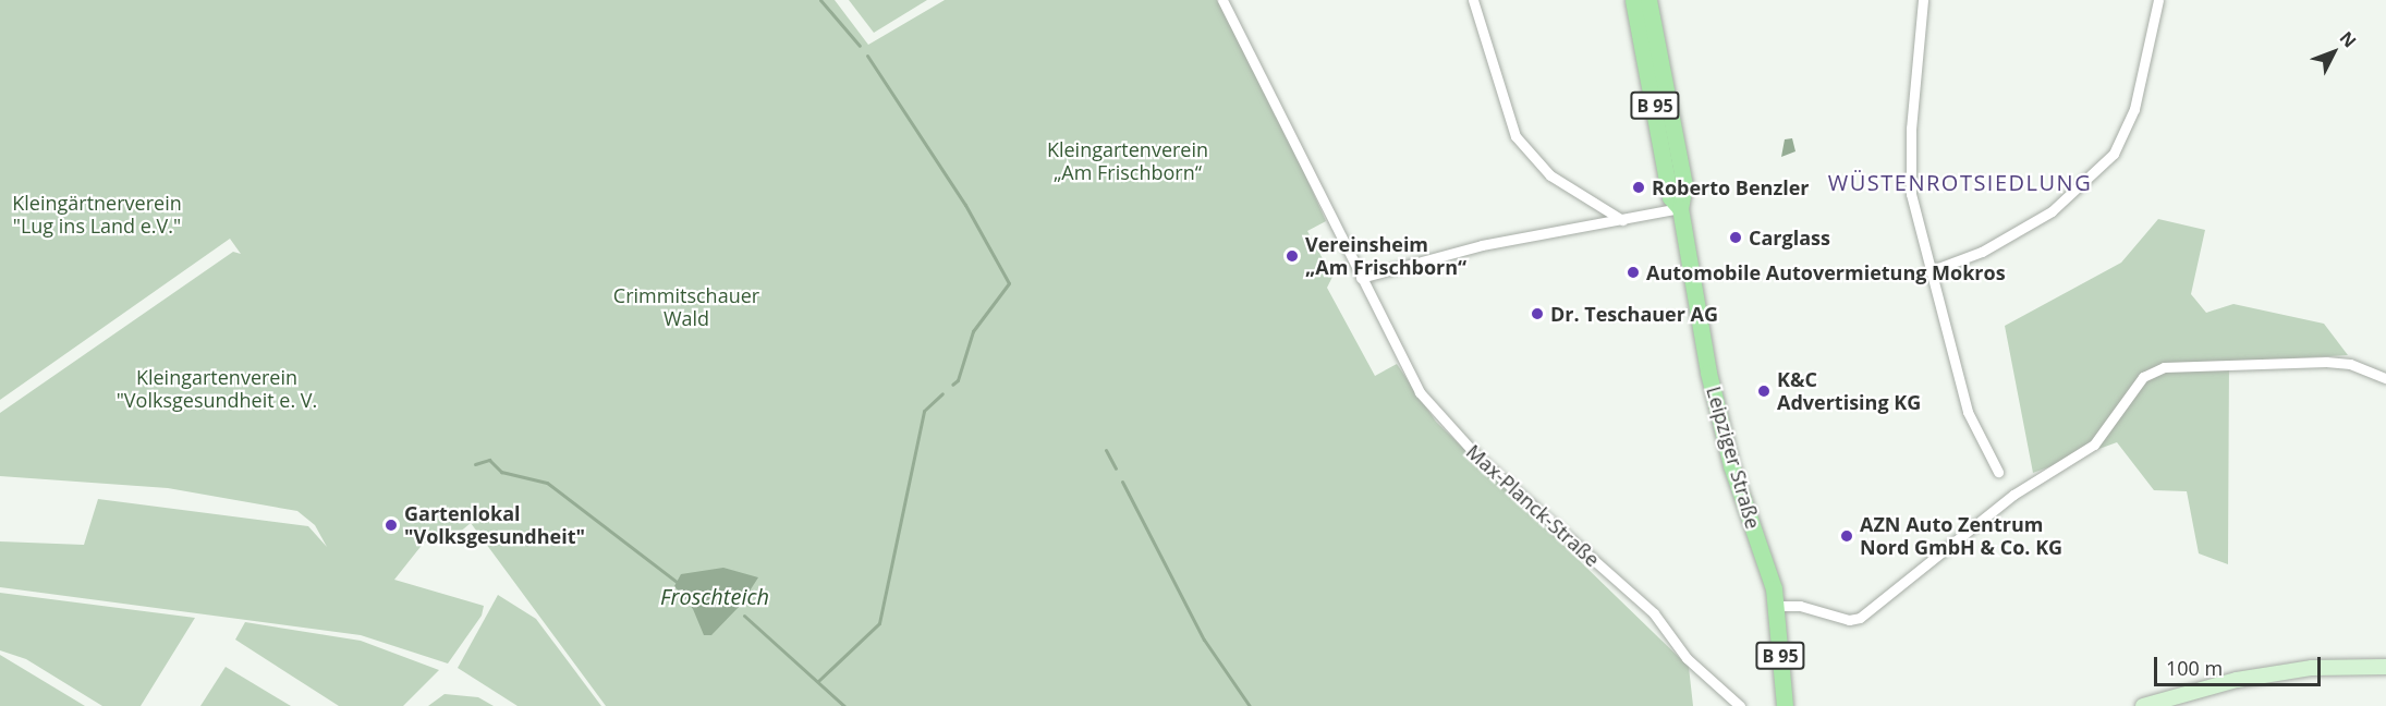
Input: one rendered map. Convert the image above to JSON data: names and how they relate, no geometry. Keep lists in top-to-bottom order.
{
  "streets": {
    "main road": ["B 95", "Leipziger Straße"],
    "street": ["Max-Planck-Straße"]
  },
  "districts": ["WÜSTENROTSIEDLUNG"],
  "water": ["Froschteich"],
  "parks": [
    "Kleingartenverein „Am Frischborn“",
    "Kleingärtnerverein \"Lug ins Land e.V.\"",
    "Crimmitschauer Wald",
    "Kleingartenverein \"Volksgesundheit e. V."
  ],
  "places": [
    "Roberto Benzler",
    "Carglass",
    "Vereinsheim „Am Frischborn“",
    "Automobile Autovermietung Mokros",
    "Dr. Teschauer AG",
    "K&C Advertising KG",
    "Gartenlokal \"Volksgesundheit\"",
    "AZN Auto Zentrum Nord GmbH & Co. KG"
  ],
  "scale_bar": "100 m",
  "north": "top right"
}
